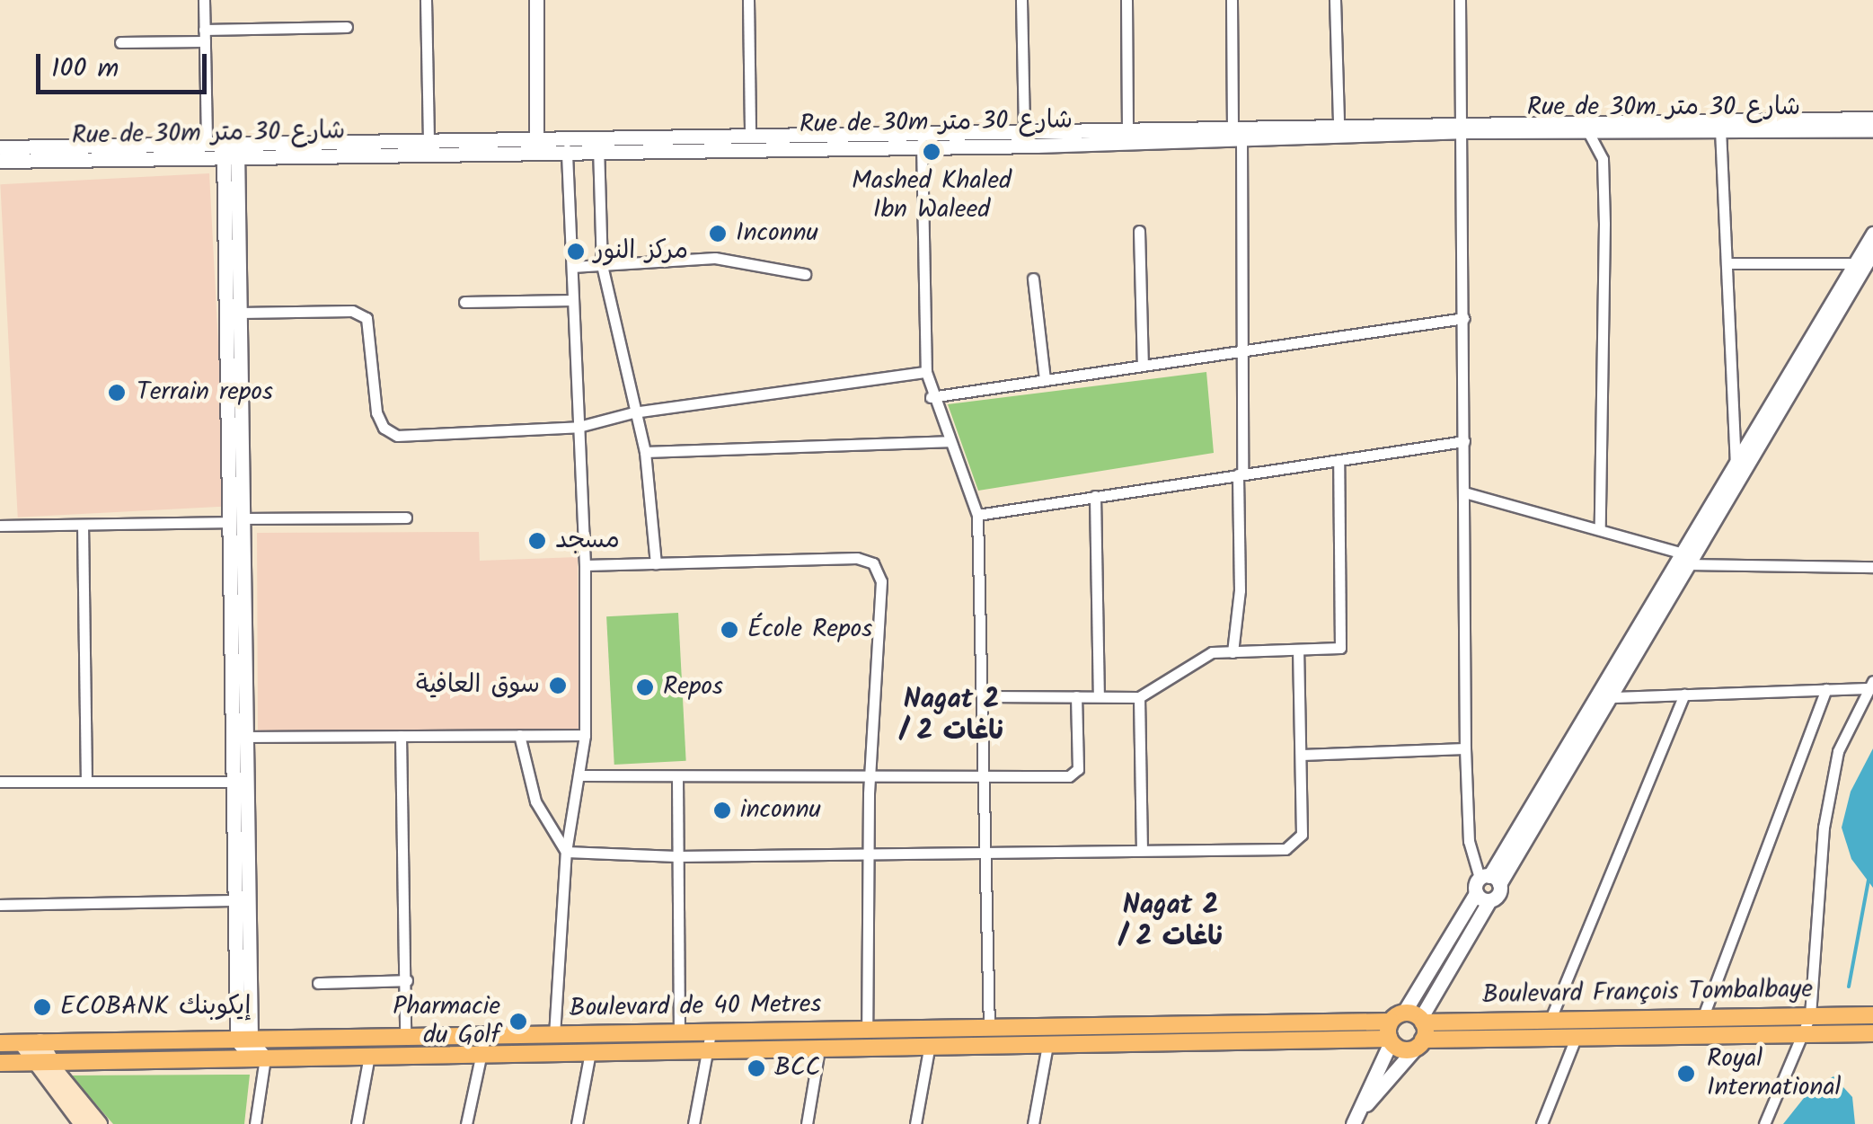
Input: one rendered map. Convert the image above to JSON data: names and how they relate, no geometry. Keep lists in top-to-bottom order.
{
  "streets": {
    "main road": ["Boulevard François Tombalbaye", "Boulevard de 40 Metres"],
    "street": ["Rue de 30m شارع 30 متر"]
  },
  "districts": ["Nagat 2 / ناغات 2", "Nagat 2 / ناغات 2"],
  "places": [
    "Mashed Khaled Ibn Waleed",
    "Inconnu",
    "مركز النور",
    "Terrain repos",
    "مسجد",
    "École Repos",
    "سوق العافية",
    "Repos",
    "inconnu",
    "ECOBANK إيكوبنك",
    "Pharmacie du Golf",
    "BCC",
    "Royal International"
  ],
  "scale_bar": "100 m"
}
